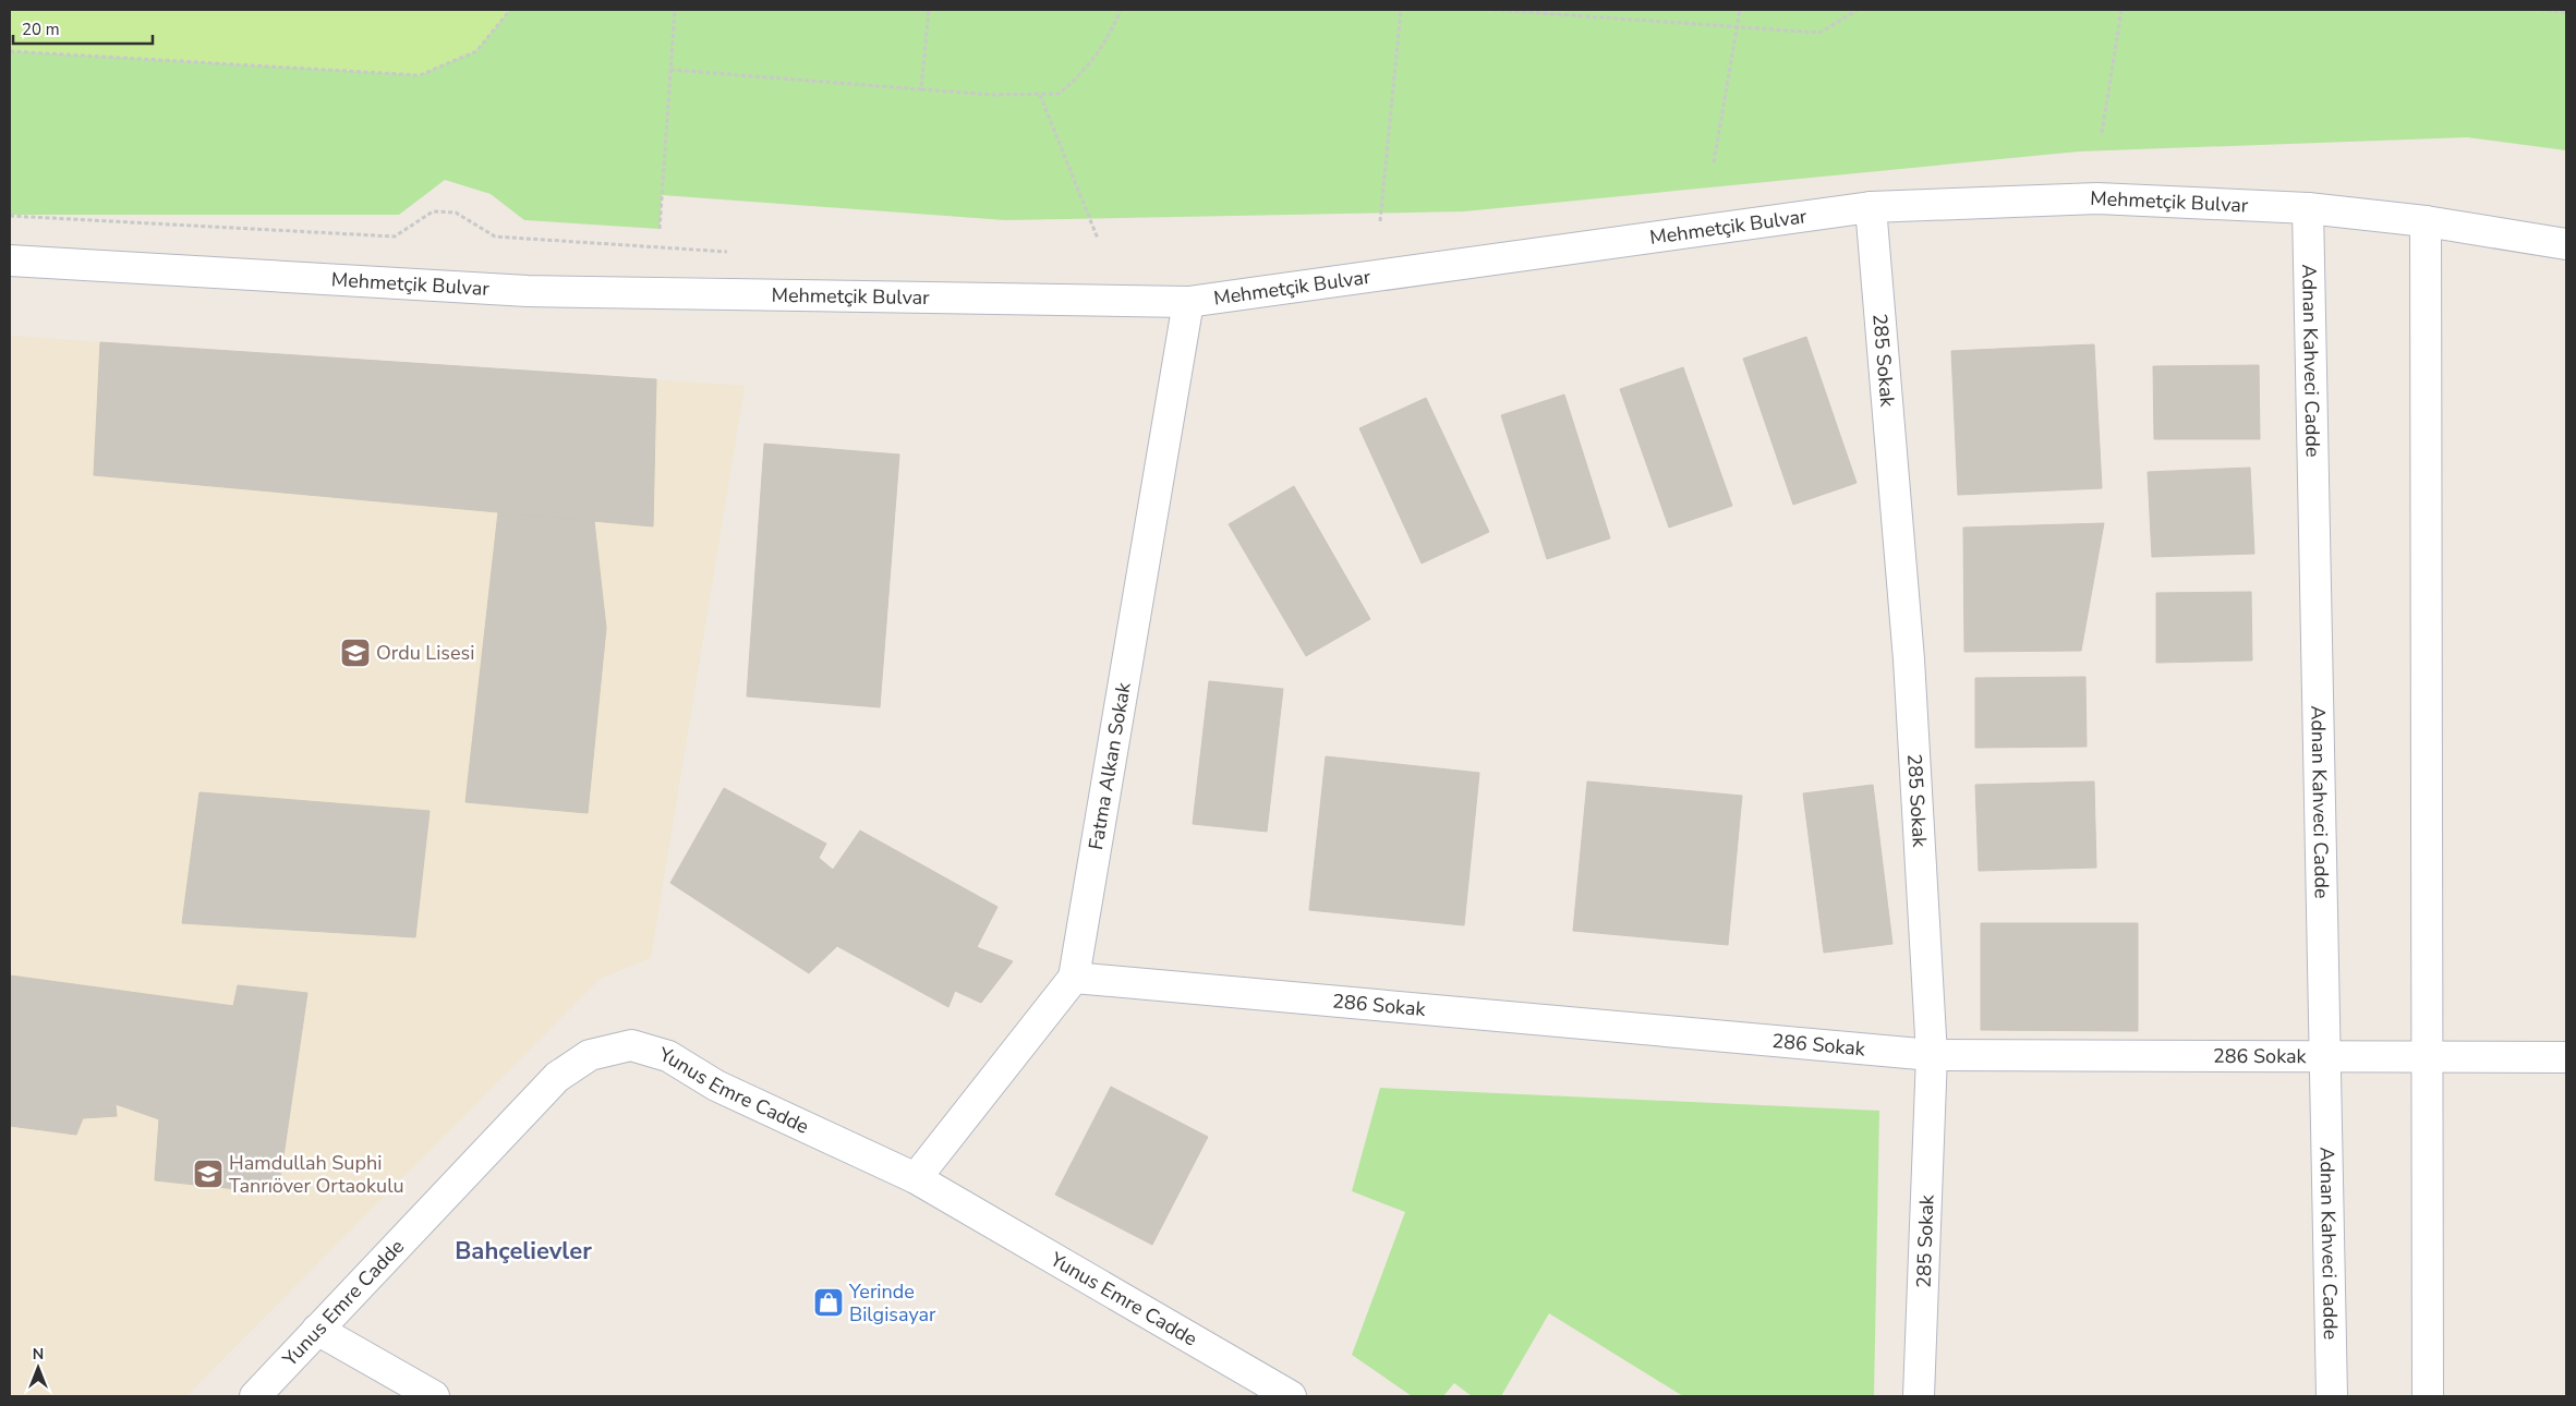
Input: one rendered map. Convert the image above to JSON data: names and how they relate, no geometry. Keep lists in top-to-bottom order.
{
  "streets": {
    "street": [
      "Mehmetçik Bulvar",
      "285 Sokak",
      "Adnan Kahveci Cadde",
      "Fatma Alkan Sokak",
      "286 Sokak",
      "Yunus Emre Cadde"
    ]
  },
  "crossings": [
    ["Mehmetçik Bulvar", "285 Sokak"],
    ["Mehmetçik Bulvar", "Adnan Kahveci Cadde"],
    ["Mehmetçik Bulvar", "Fatma Alkan Sokak"],
    ["285 Sokak", "286 Sokak"],
    ["Adnan Kahveci Cadde", "286 Sokak"],
    ["Fatma Alkan Sokak", "286 Sokak"],
    ["Fatma Alkan Sokak", "Yunus Emre Cadde"]
  ],
  "districts": ["Bahçelievler"],
  "places": {
    "school or university": ["Ordu Lisesi", "Hamdullah Suphi Tanrıöver Ortaokulu"],
    "shop": ["Yerinde Bilgisayar"]
  },
  "scale_bar": "20 m",
  "north": "top"
}
